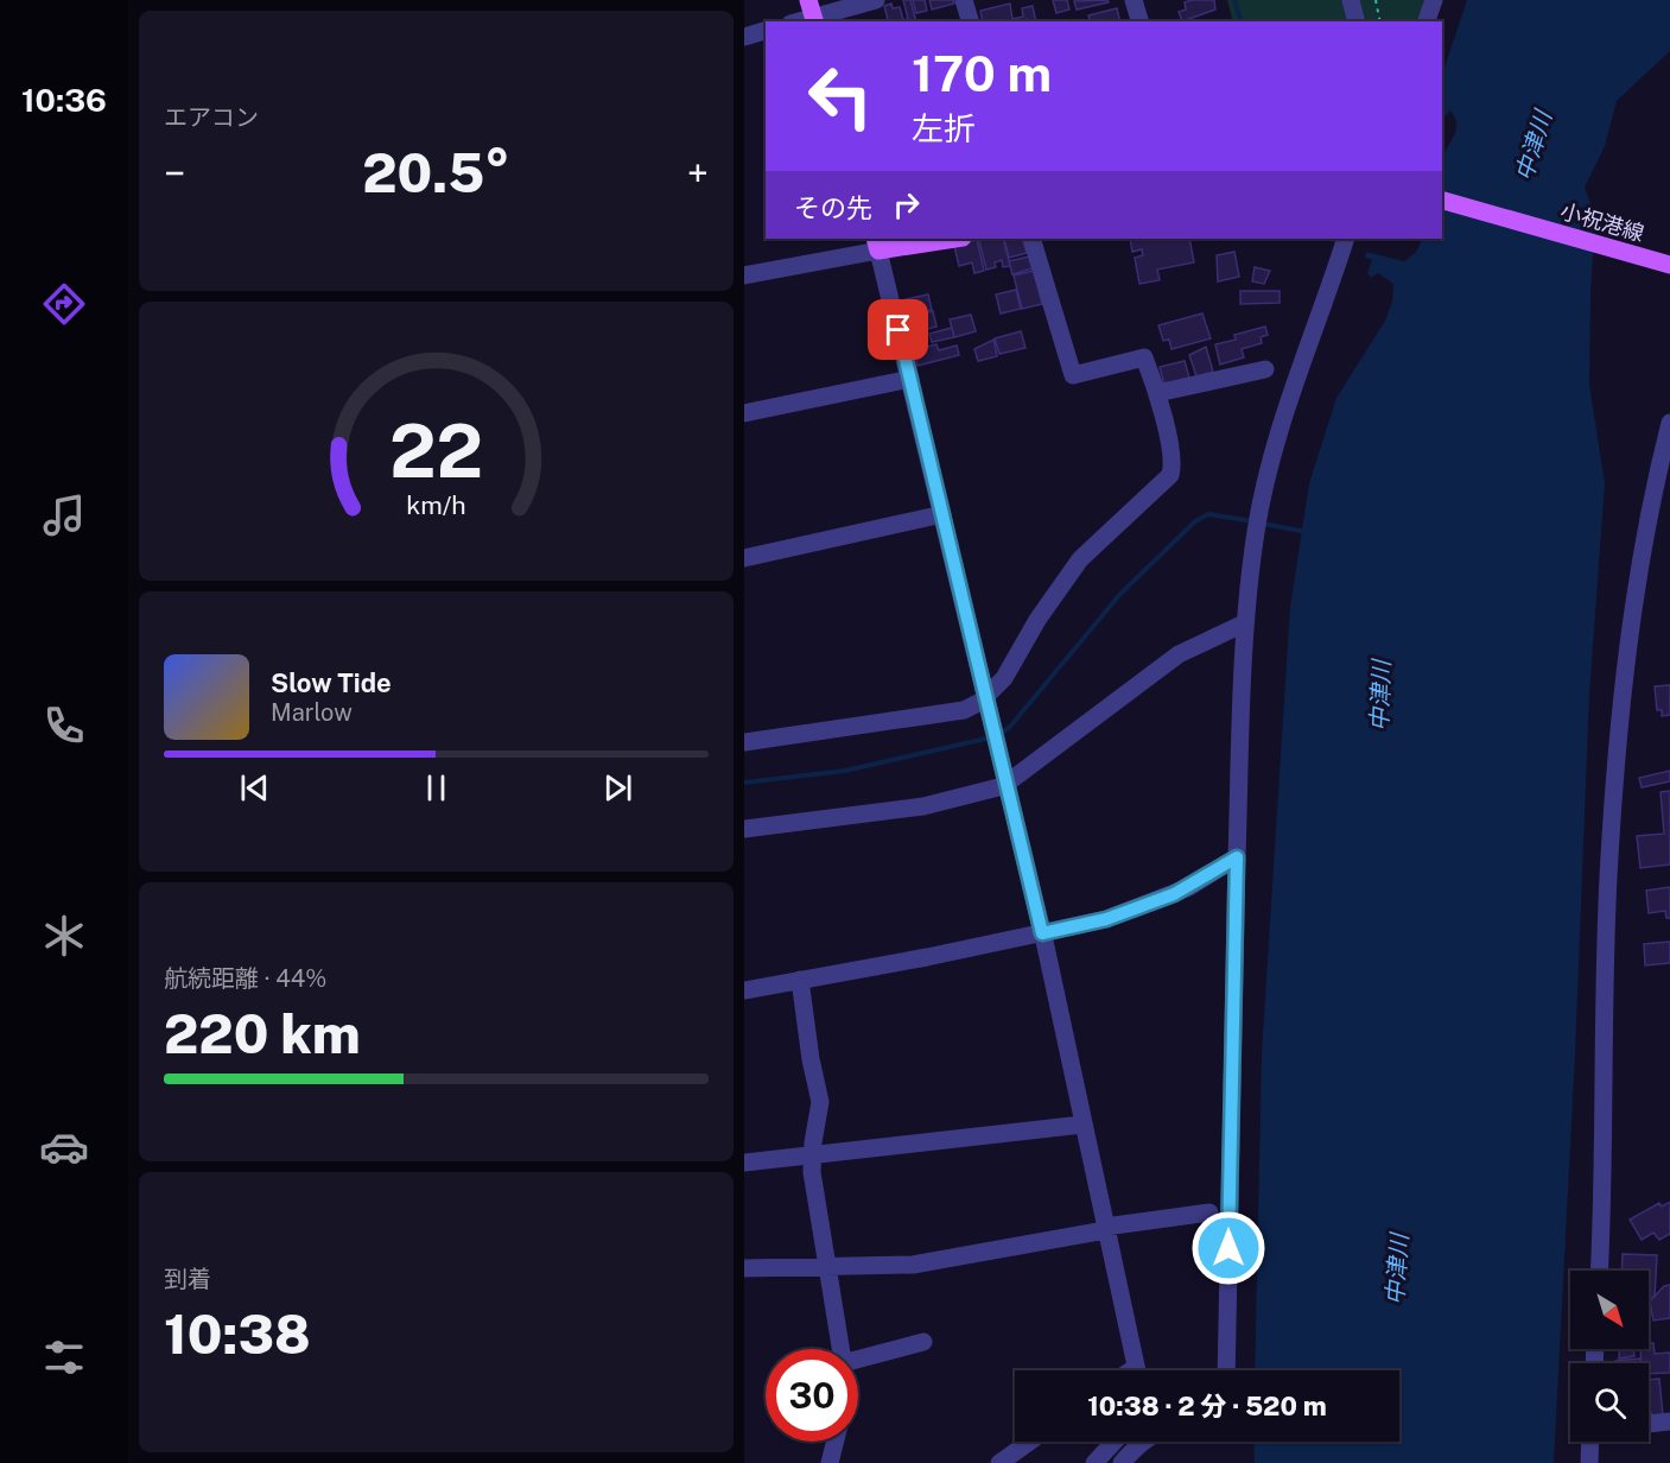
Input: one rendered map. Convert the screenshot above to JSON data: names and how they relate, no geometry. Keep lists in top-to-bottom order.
{
  "streets": {
    "main road": ["小祝港線"]
  },
  "water": ["中津川"],
  "north": "bottom right",
  "page": {
    "tabs": "10:36",
    "tile": [
      "エアコン",
      ["航続距離 · 44%", "220 km"],
      ["到着", "10:38"]
    ],
    "turn": ["170 m", "左折"],
    "heat": ["−", "20.5°", "+"],
    "then": "その先",
    "song": ["Slow Tide", "Marlow"],
    "limit": "30",
    "trip": "10:38 · 2 分 · 520 m",
    "gauge": ["22", "km/h"]
  }
}
